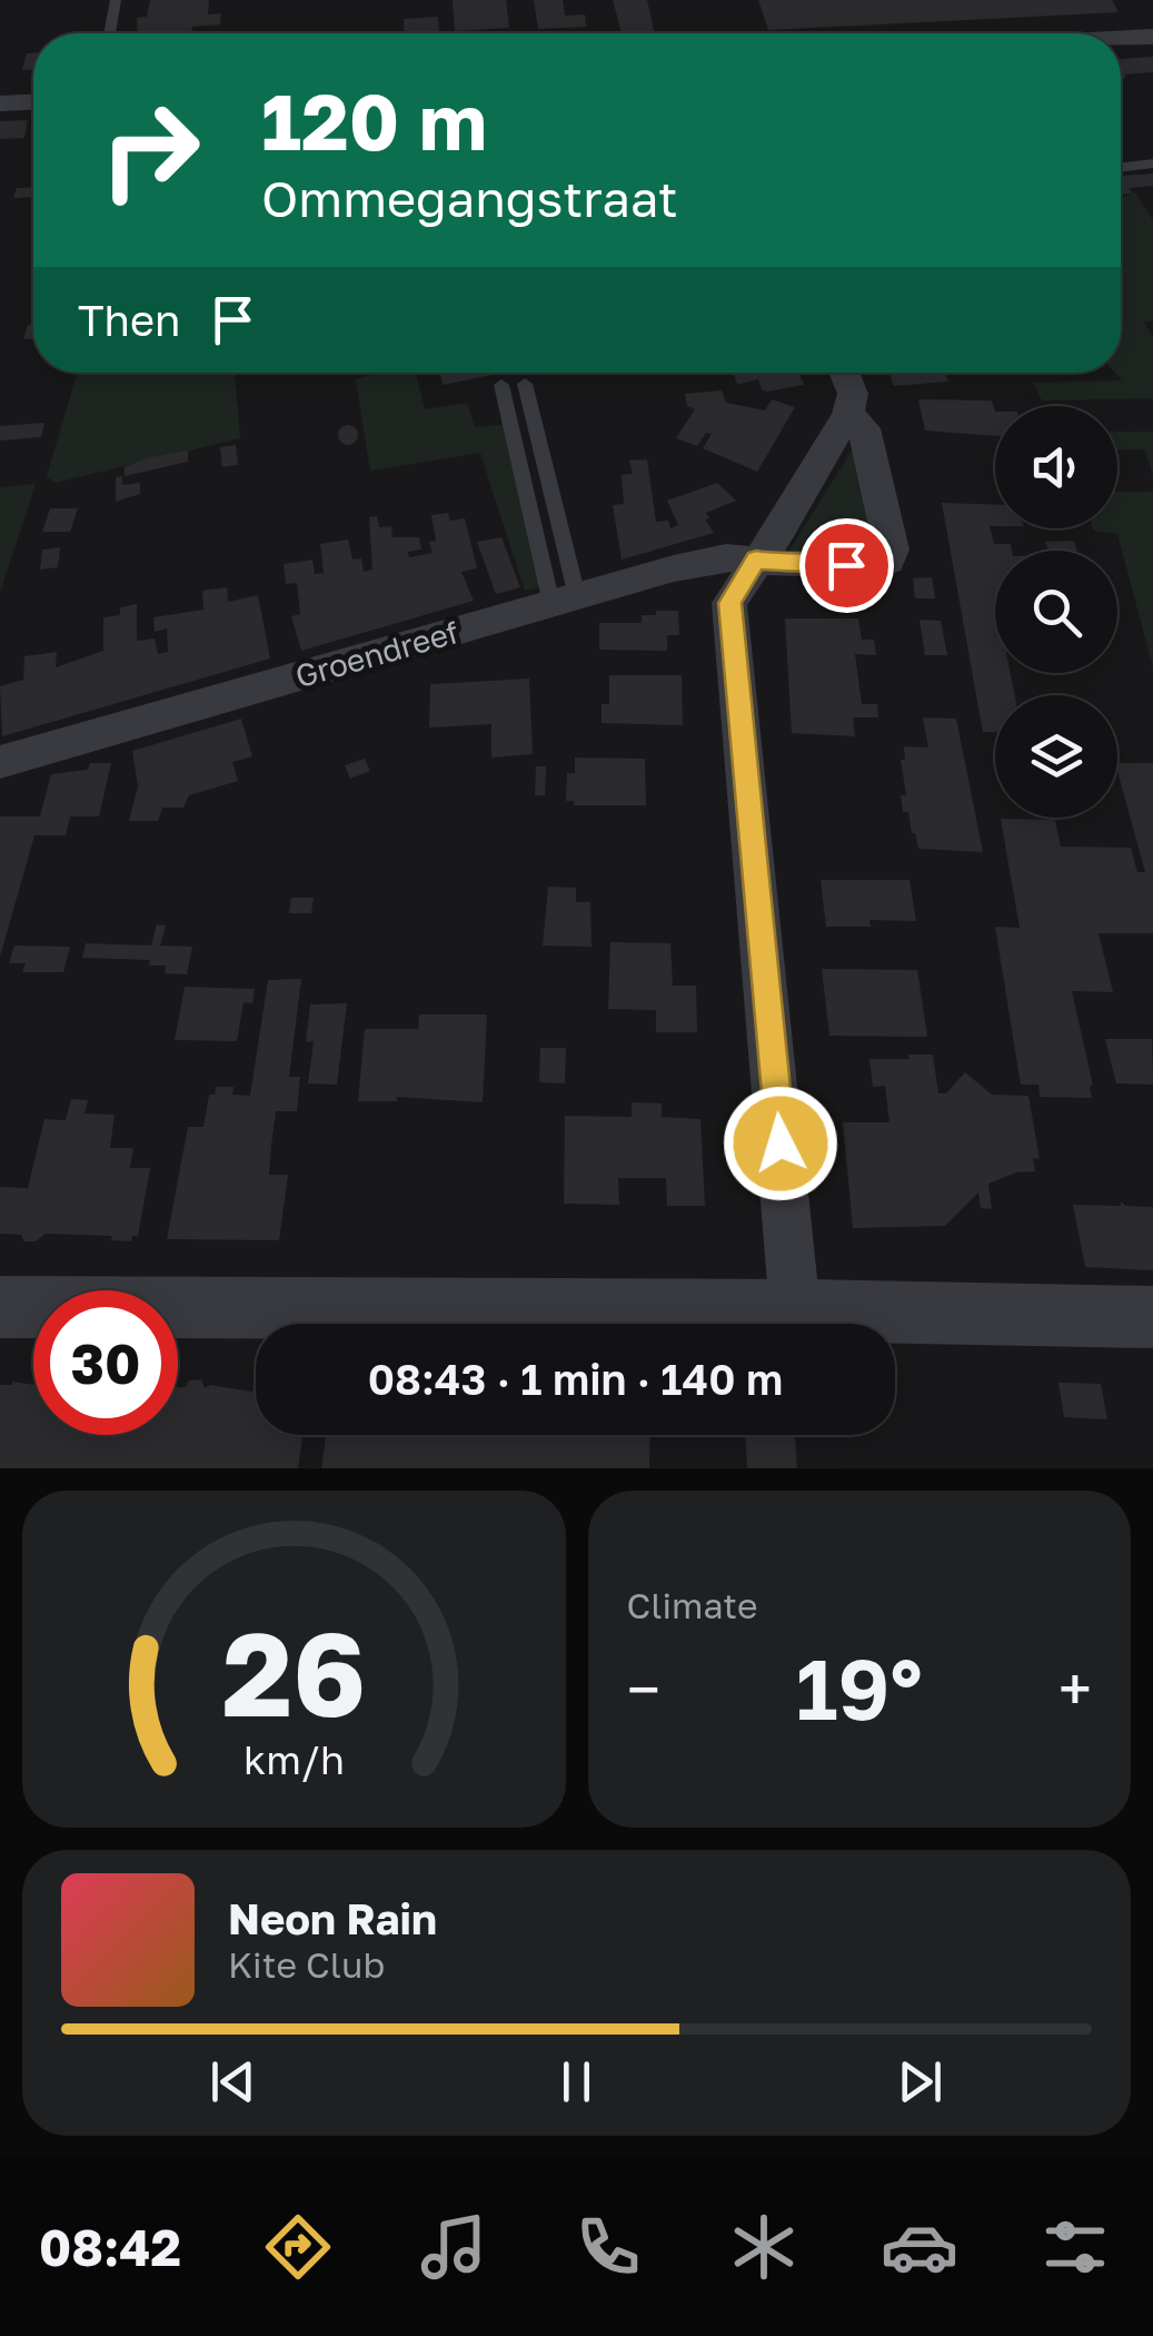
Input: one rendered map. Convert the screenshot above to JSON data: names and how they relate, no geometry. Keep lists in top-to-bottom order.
{
  "streets": {
    "street": ["Groendreef"]
  },
  "page": {
    "turn": ["120 m", "Ommegangstraat"],
    "then": "Then",
    "limit": "30",
    "trip": "08:43 · 1 min · 140 m",
    "tile": "Climate",
    "heat": ["−", "19°", "+"],
    "song": ["Neon Rain", "Kite Club"],
    "tabs": "08:42",
    "gauge": ["26", "km/h"]
  }
}
